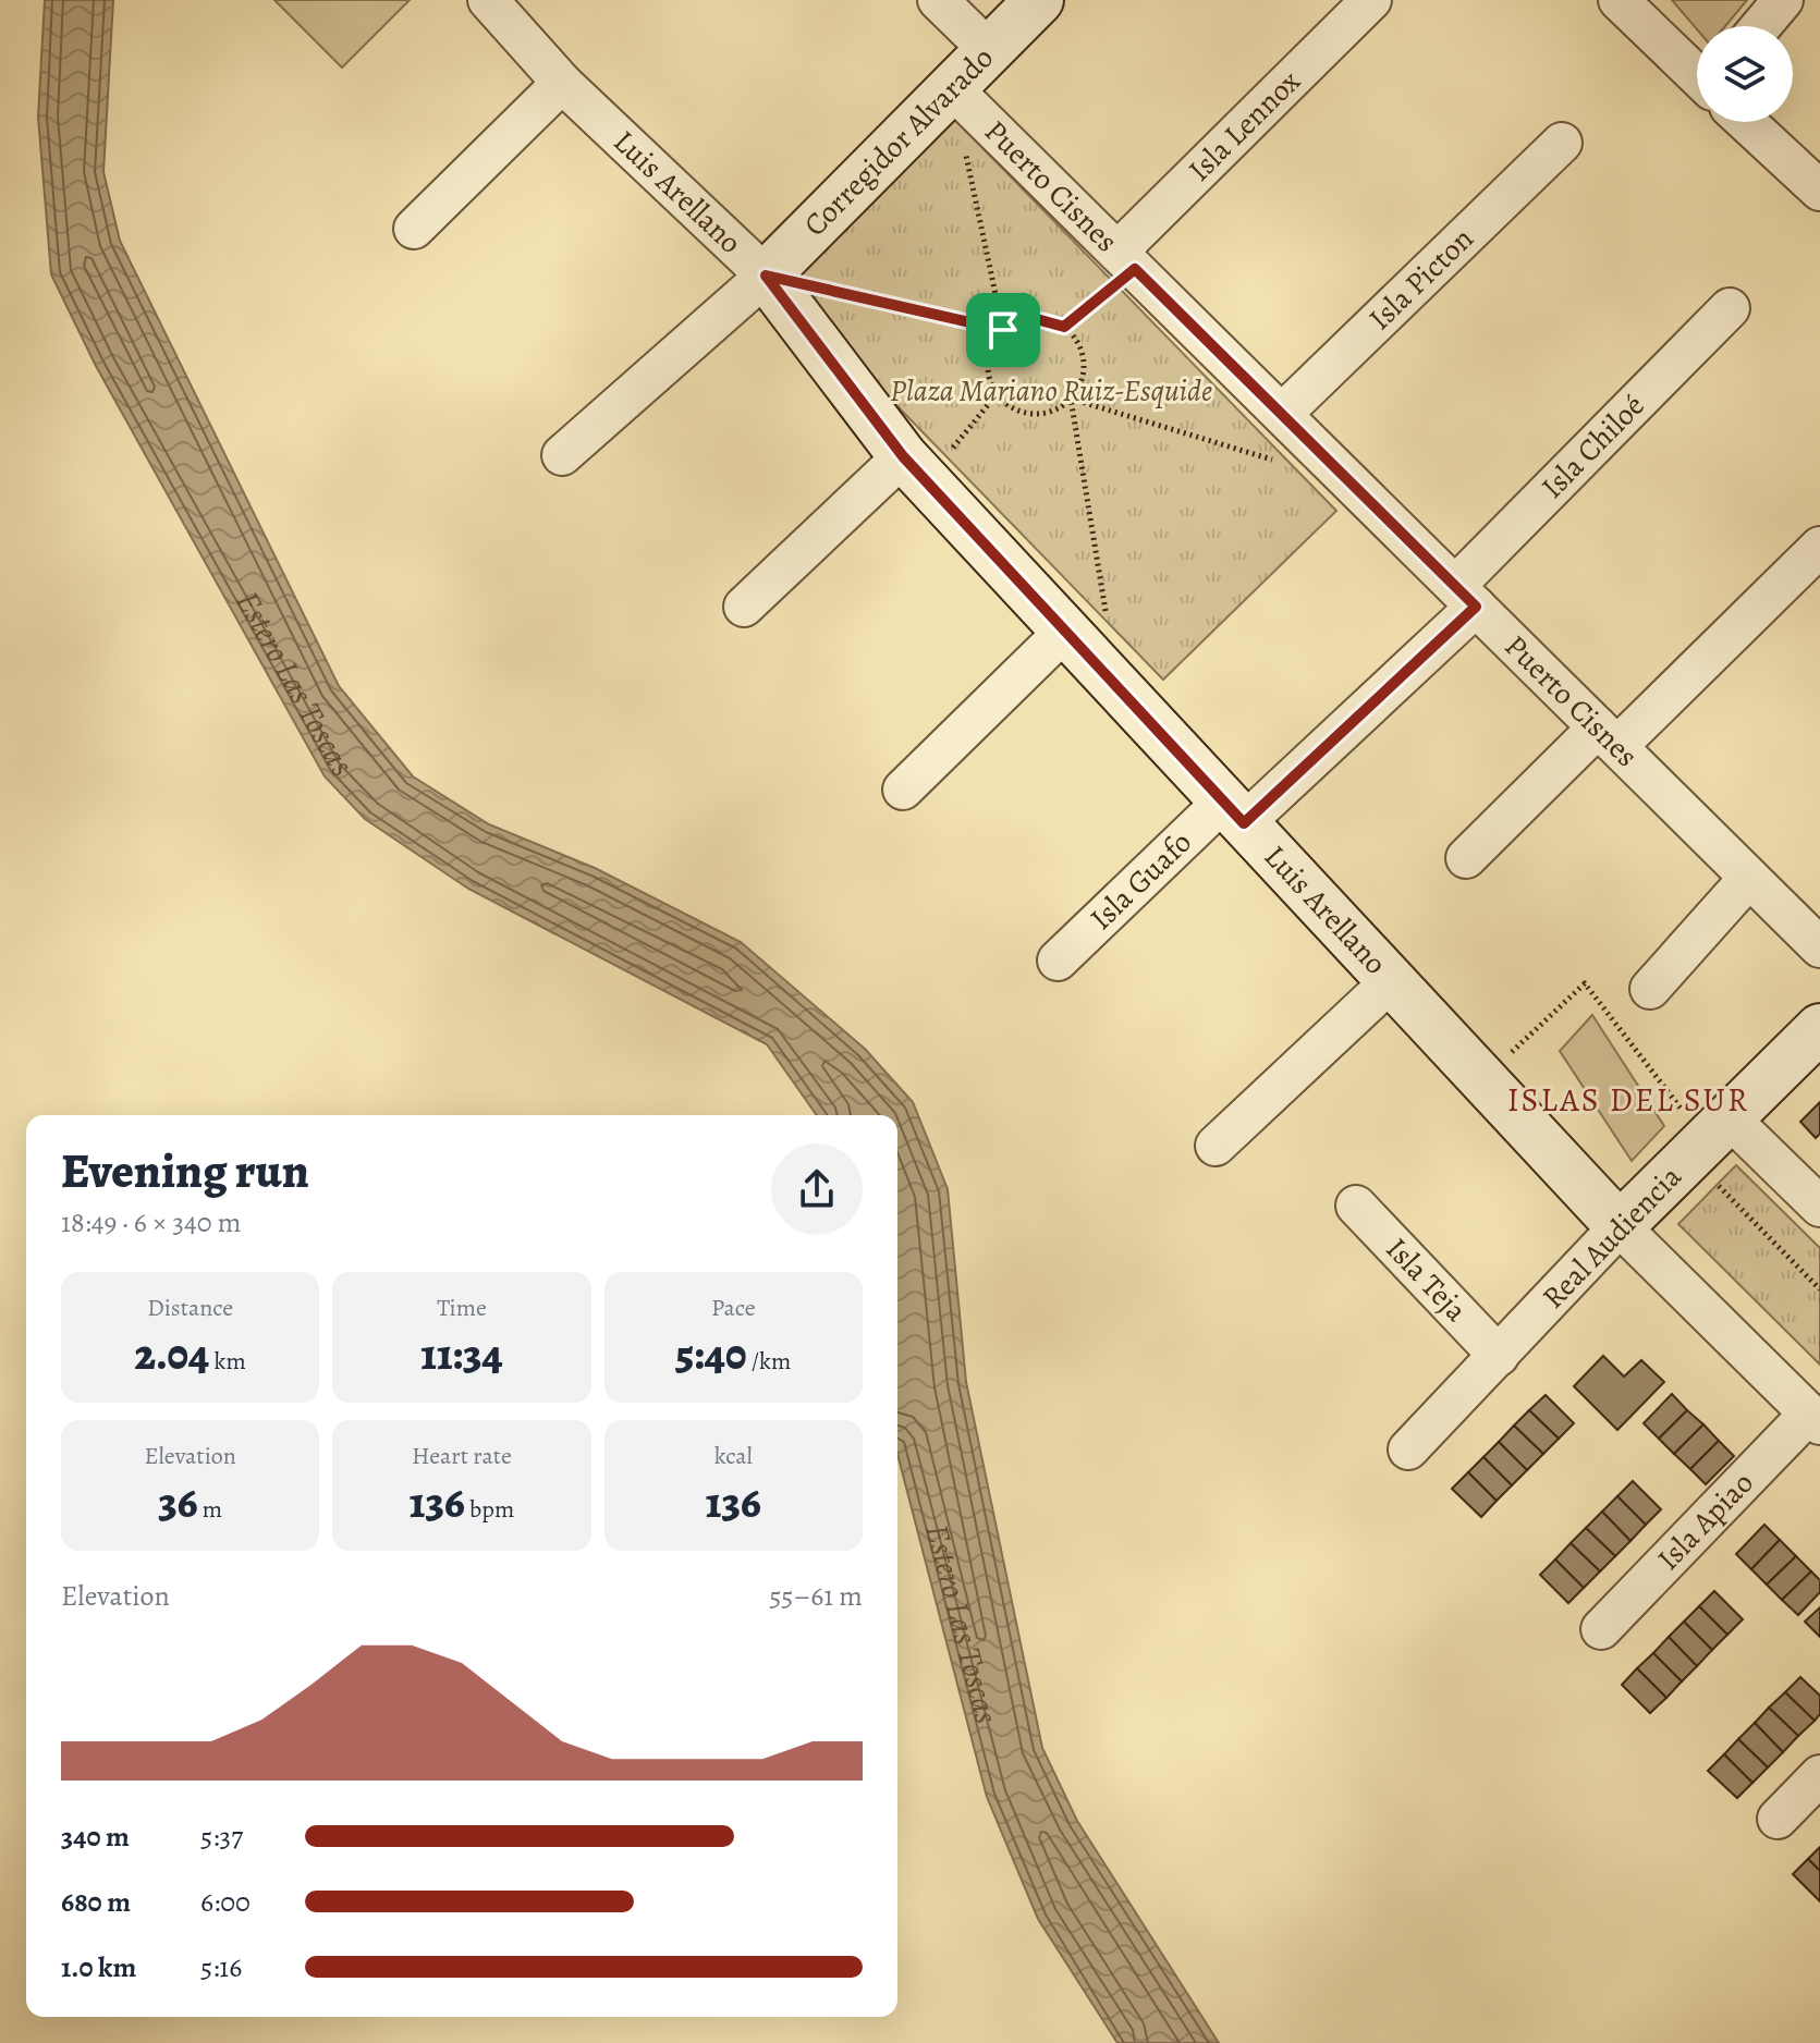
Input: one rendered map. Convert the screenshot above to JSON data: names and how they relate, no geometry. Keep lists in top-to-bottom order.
{
  "streets": {
    "street": [
      "Isla Lennox",
      "Corregidor Alvarado",
      "Puerto Cisnes",
      "Luis Arellano",
      "Isla Picton",
      "Isla Chiloé",
      "Isla Guafo",
      "Real Audiencia",
      "Isla Teja",
      "Isla Apiao"
    ]
  },
  "crossings": [
    ["Isla Lennox", "Puerto Cisnes"],
    ["Corregidor Alvarado", "Puerto Cisnes"],
    ["Corregidor Alvarado", "Luis Arellano"],
    ["Puerto Cisnes", "Isla Picton"],
    ["Puerto Cisnes", "Isla Chiloé"],
    ["Luis Arellano", "Isla Chiloé"],
    ["Luis Arellano", "Isla Guafo"],
    ["Luis Arellano", "Real Audiencia"],
    ["Luis Arellano", "Isla Apiao"],
    ["Isla Chiloé", "Isla Guafo"],
    ["Real Audiencia", "Isla Teja"]
  ],
  "districts": ["ISLAS DEL SUR"],
  "water": ["Estero Las Toscas"],
  "parks": ["Plaza Mariano Ruiz-Esquide"],
  "page": {
    "heading": ["Evening run", "18:49 · 6 × 340 m"],
    "stats": [
      ["Distance", "2.04 km"],
      ["Time", "11:34"],
      ["Pace", "5:40 /km"],
      ["Elevation", "36 m"],
      ["Heart rate", "136 bpm"],
      ["kcal", "136"]
    ],
    "chart": ["Elevation", "55–61 m"],
    "list": [
      {
        "name": "340 m",
        "note": "5:37"
      },
      {
        "name": "680 m",
        "note": "6:00"
      },
      {
        "name": "1.0 km",
        "note": "5:16"
      }
    ]
  }
}
